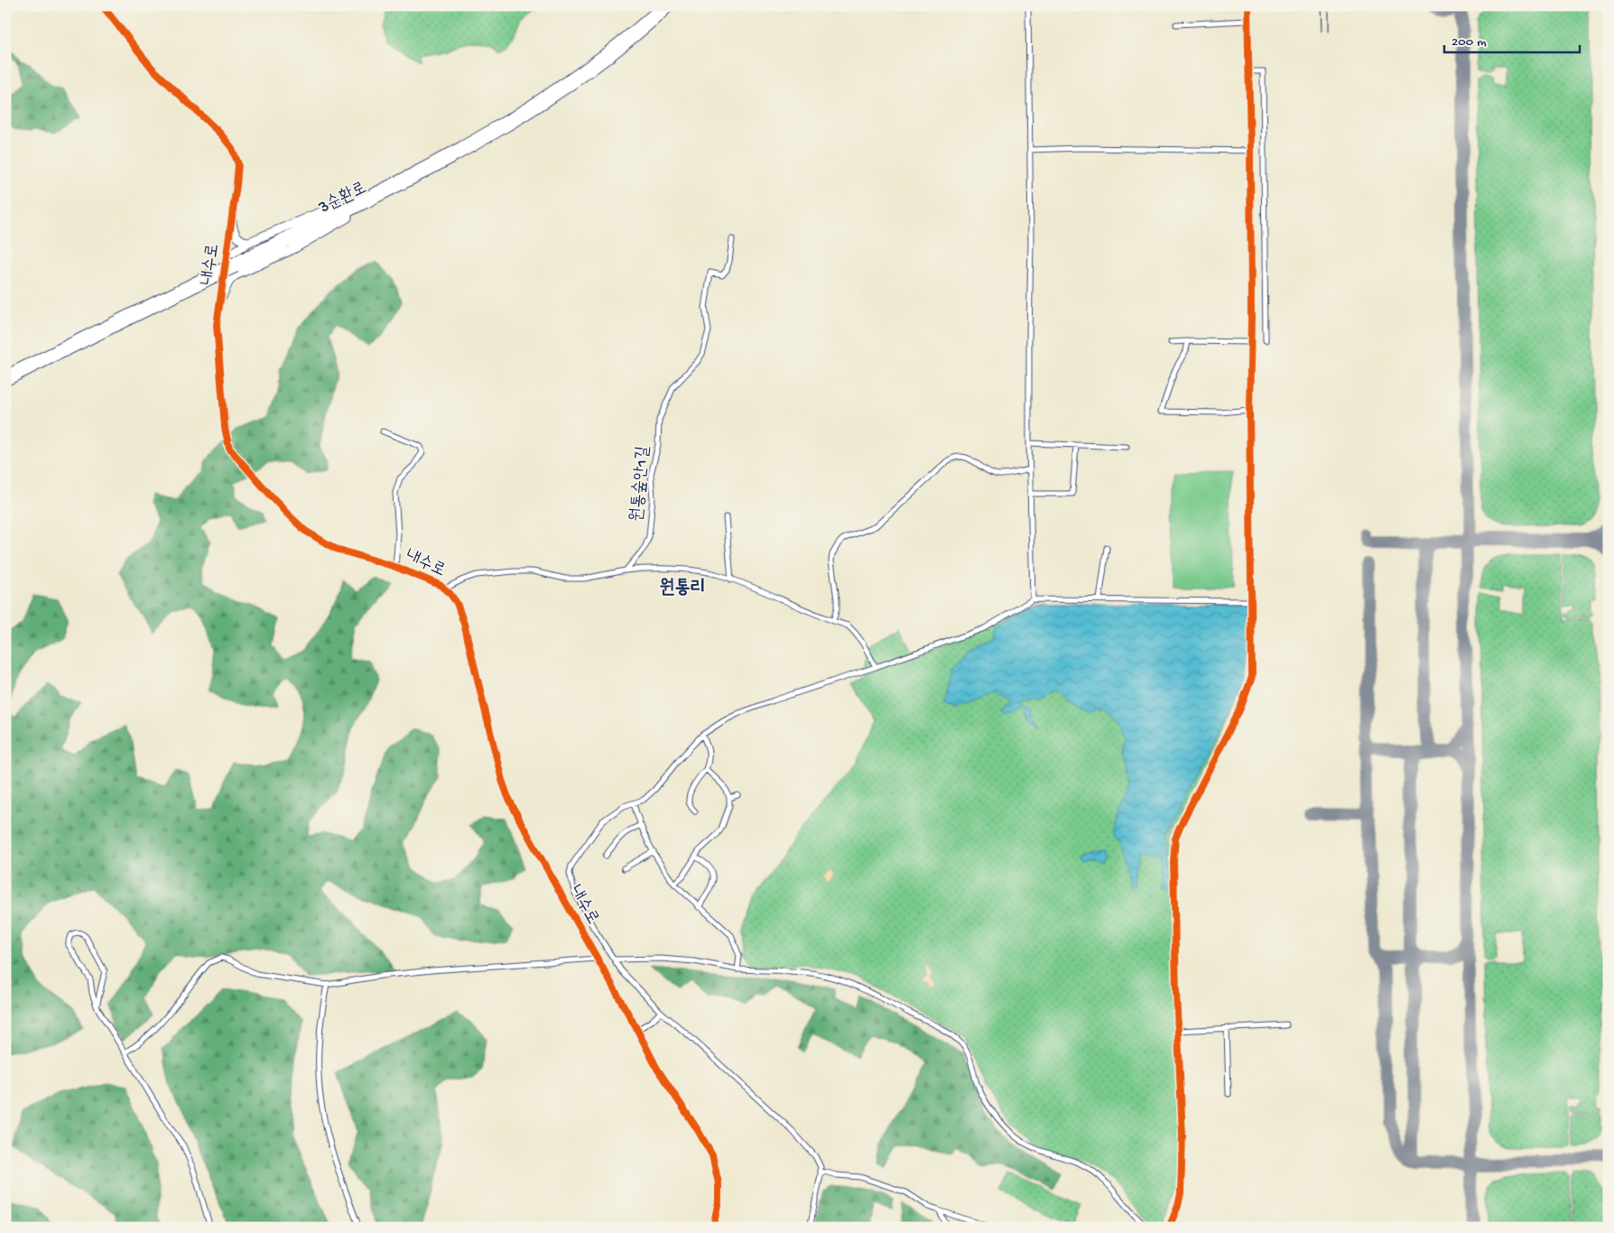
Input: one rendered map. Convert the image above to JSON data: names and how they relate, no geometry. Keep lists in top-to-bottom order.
{
  "streets": {
    "highway": ["3순환로"],
    "street": ["내수로", "원통숲안1길"]
  },
  "crossings": [
    ["3순환로", "내수로"]
  ],
  "districts": ["원통리"],
  "scale_bar": "200 m"
}
